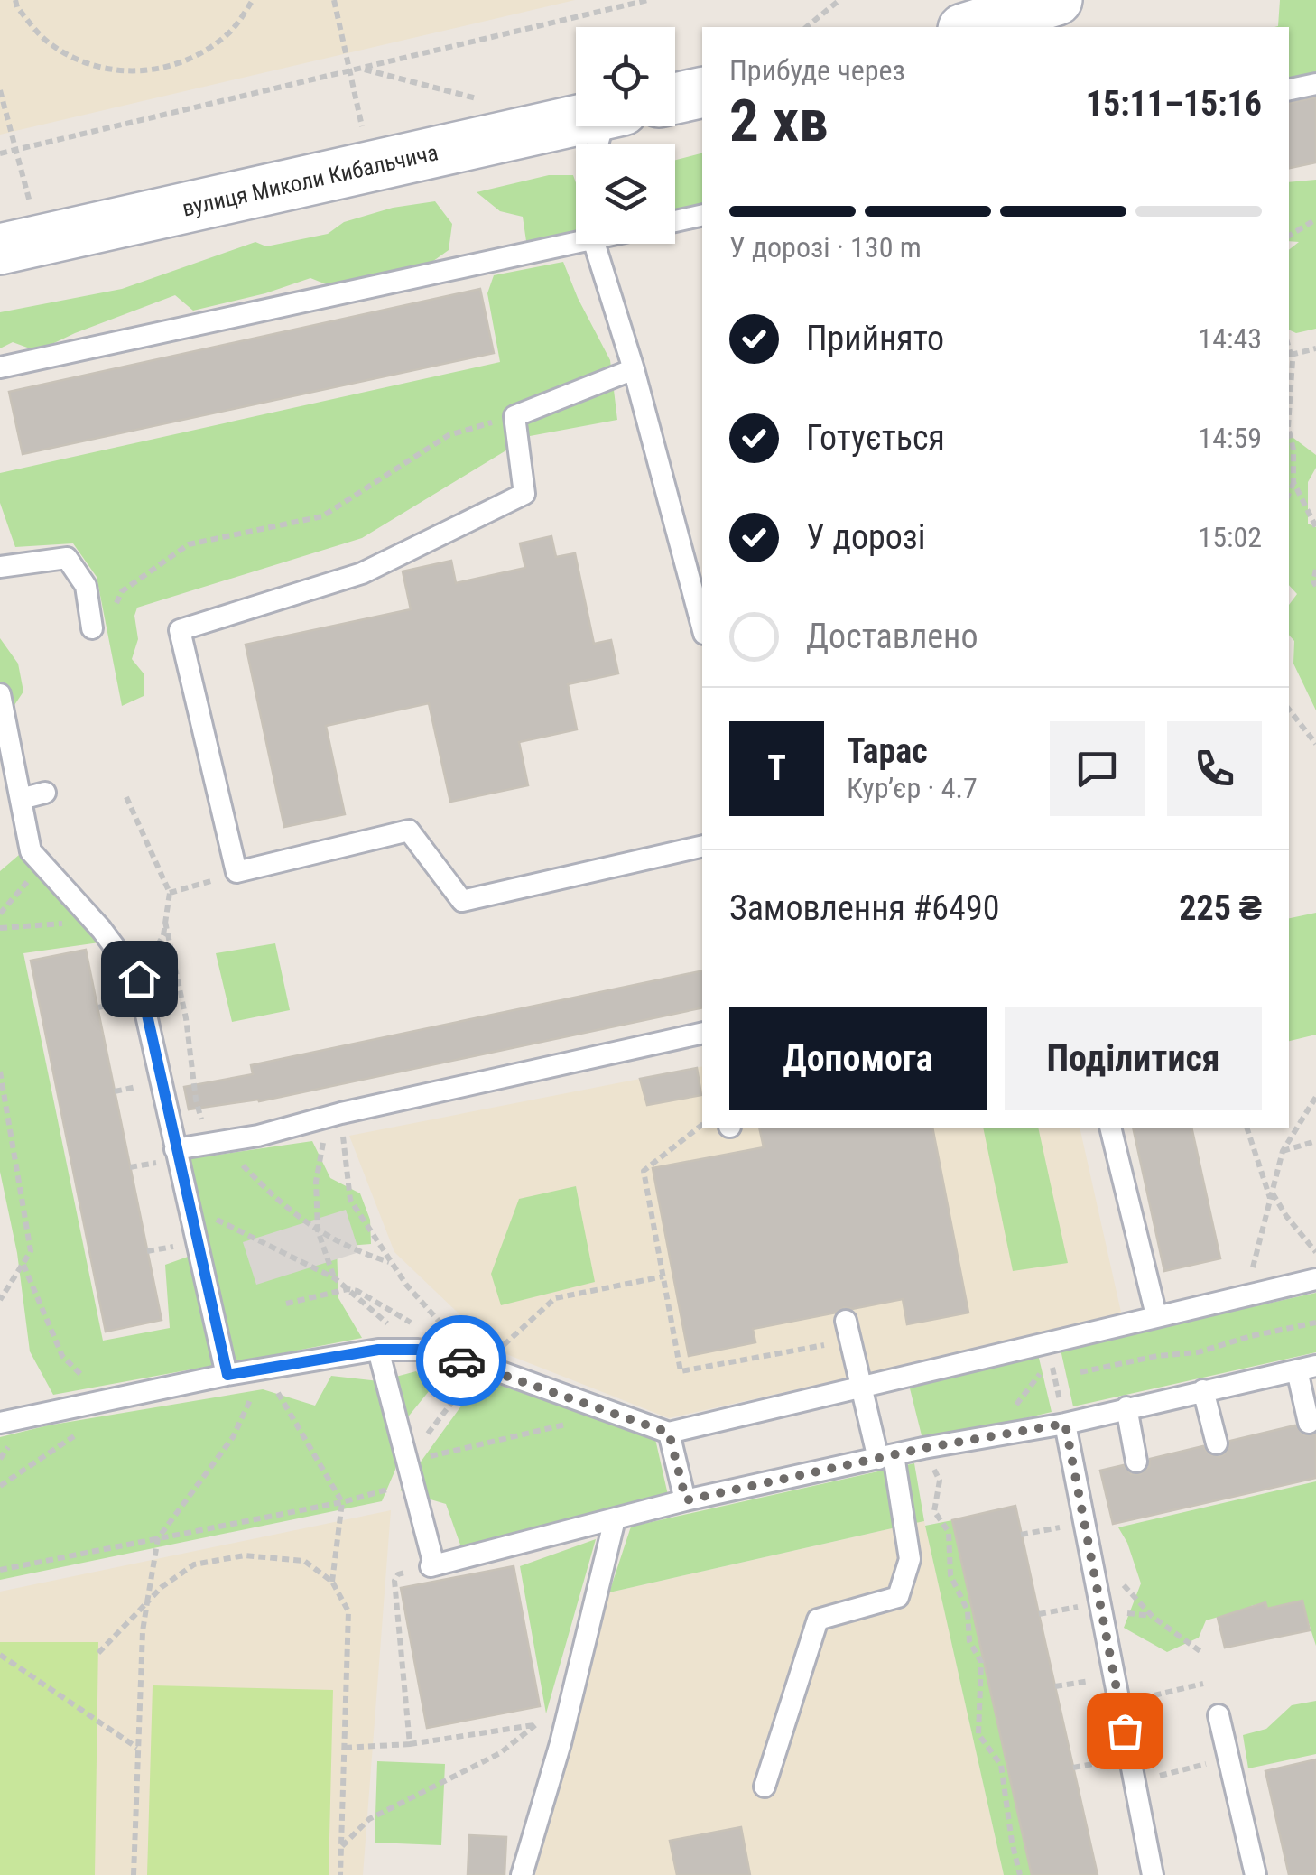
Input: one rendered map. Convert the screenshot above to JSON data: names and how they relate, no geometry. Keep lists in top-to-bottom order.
{
  "streets": {
    "street": ["вулиця Миколи Кибальчича"]
  },
  "page": {
    "heading": ["2 хв", "Прибуде через", "15:11–15:16"],
    "panel": [
      "Тарас",
      "Кур’єр · 4.7",
      "Замовлення #6490",
      "225 ₴"
    ],
    "bar": "У дорозі · 130 m",
    "list": [
      ["Прийнято", "14:43"],
      ["Готується", "14:59"],
      ["У дорозі", "15:02"],
      "Доставлено"
    ],
    "round": "Т",
    "buttons": ["Допомога", "Поділитися"]
  }
}
